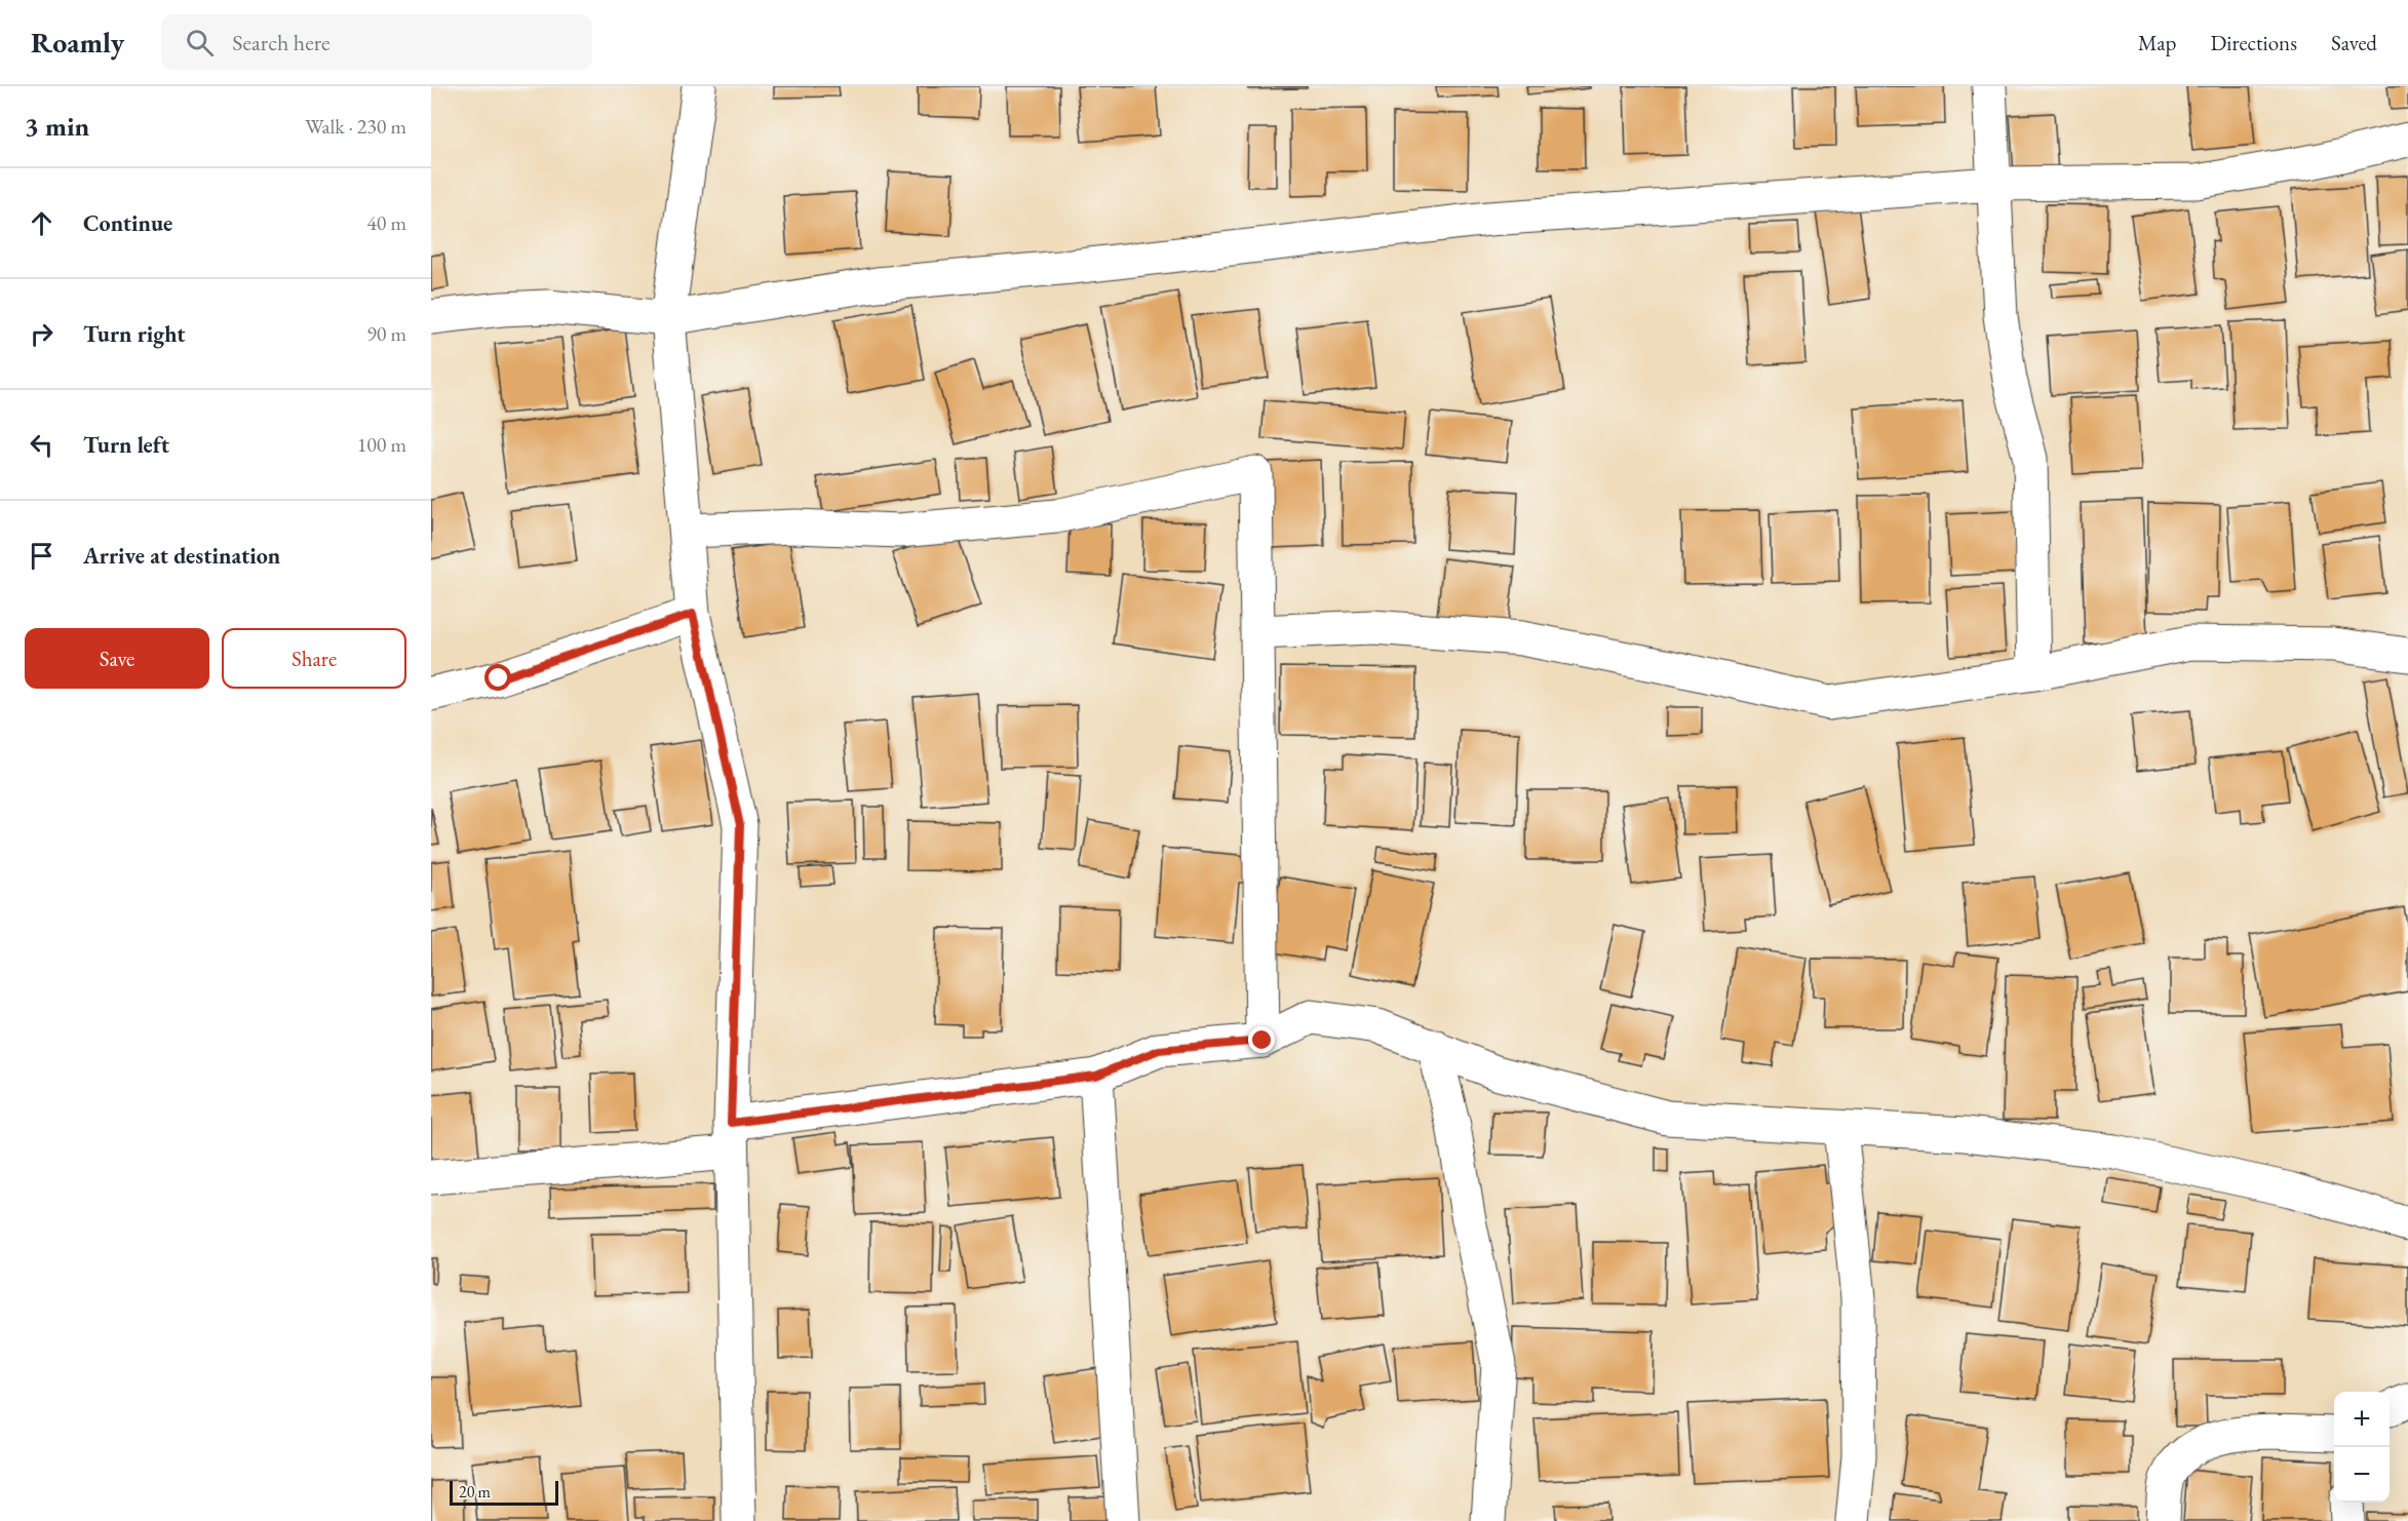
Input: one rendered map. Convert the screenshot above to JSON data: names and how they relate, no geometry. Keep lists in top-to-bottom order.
{
  "scale_bar": "20 m",
  "page": {
    "header": "Roamly",
    "search": "Search here",
    "nav": ["Map", "Directions", "Saved"],
    "heading": ["3 min", "Walk · 230 m"],
    "list": [
      ["Continue", "40 m"],
      ["Turn right", "90 m"],
      ["Turn left", "100 m"],
      "Arrive at destination"
    ],
    "buttons": ["Save", "Share"],
    "map_buttons": ["+", "−"],
    "scale": "20 m"
  }
}
